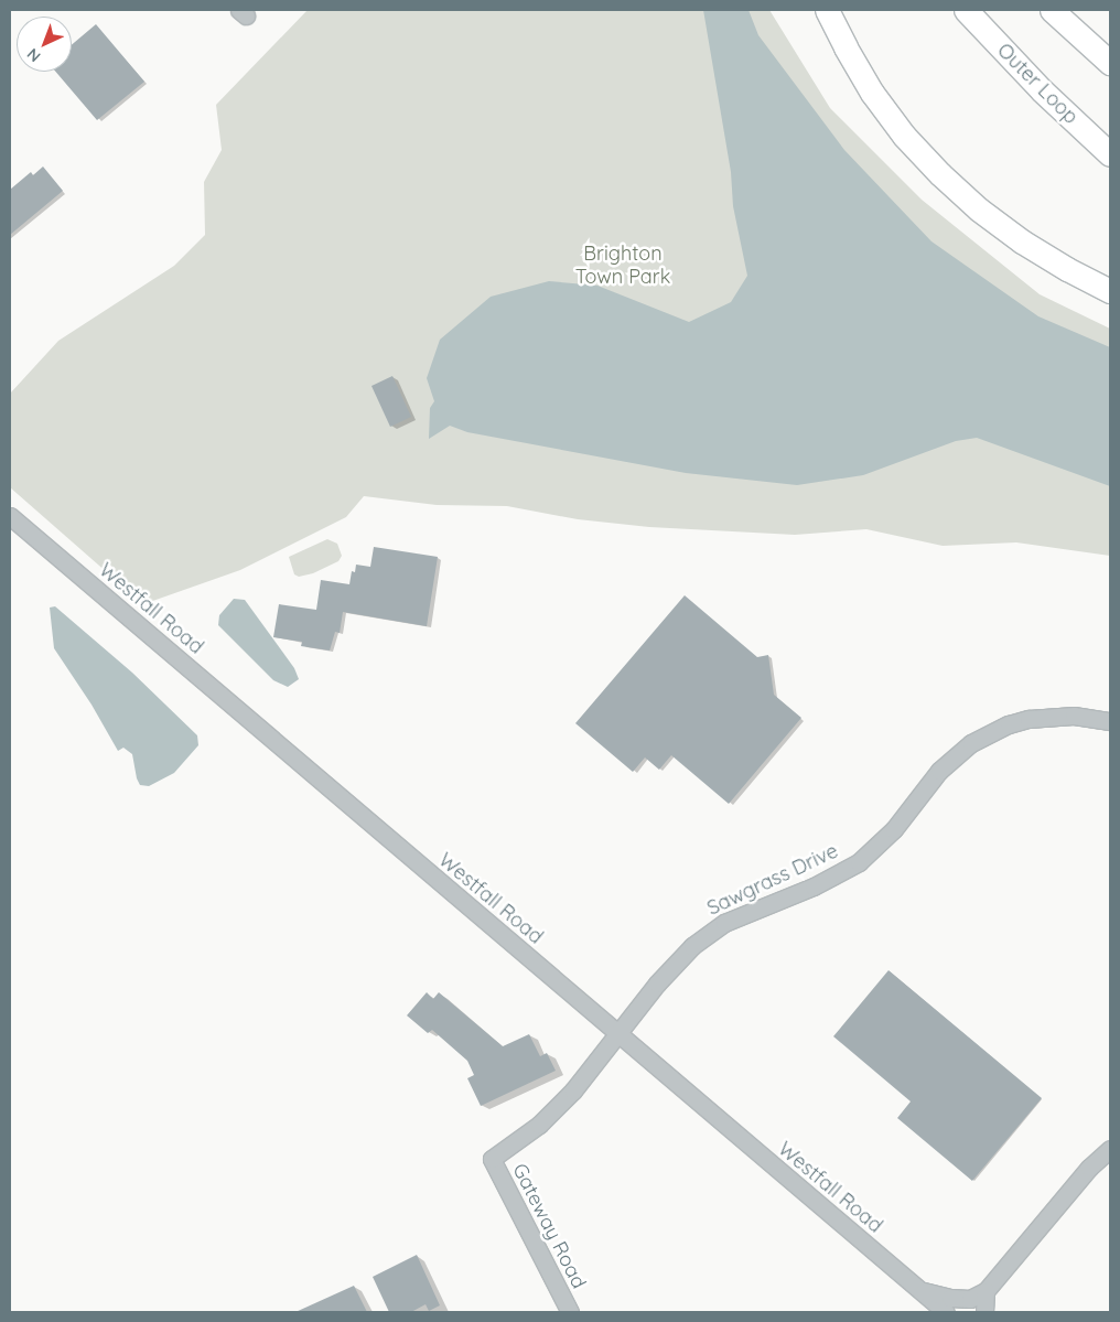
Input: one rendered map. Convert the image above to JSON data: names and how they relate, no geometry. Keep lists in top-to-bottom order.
{
  "streets": {
    "highway": ["Outer Loop"],
    "street": ["Westfall Road", "Sawgrass Drive", "Gateway Road"]
  },
  "crossings": [
    ["Westfall Road", "Sawgrass Drive"],
    ["Sawgrass Drive", "Gateway Road"]
  ],
  "parks": ["Brighton Town Park"],
  "north": "bottom left"
}
